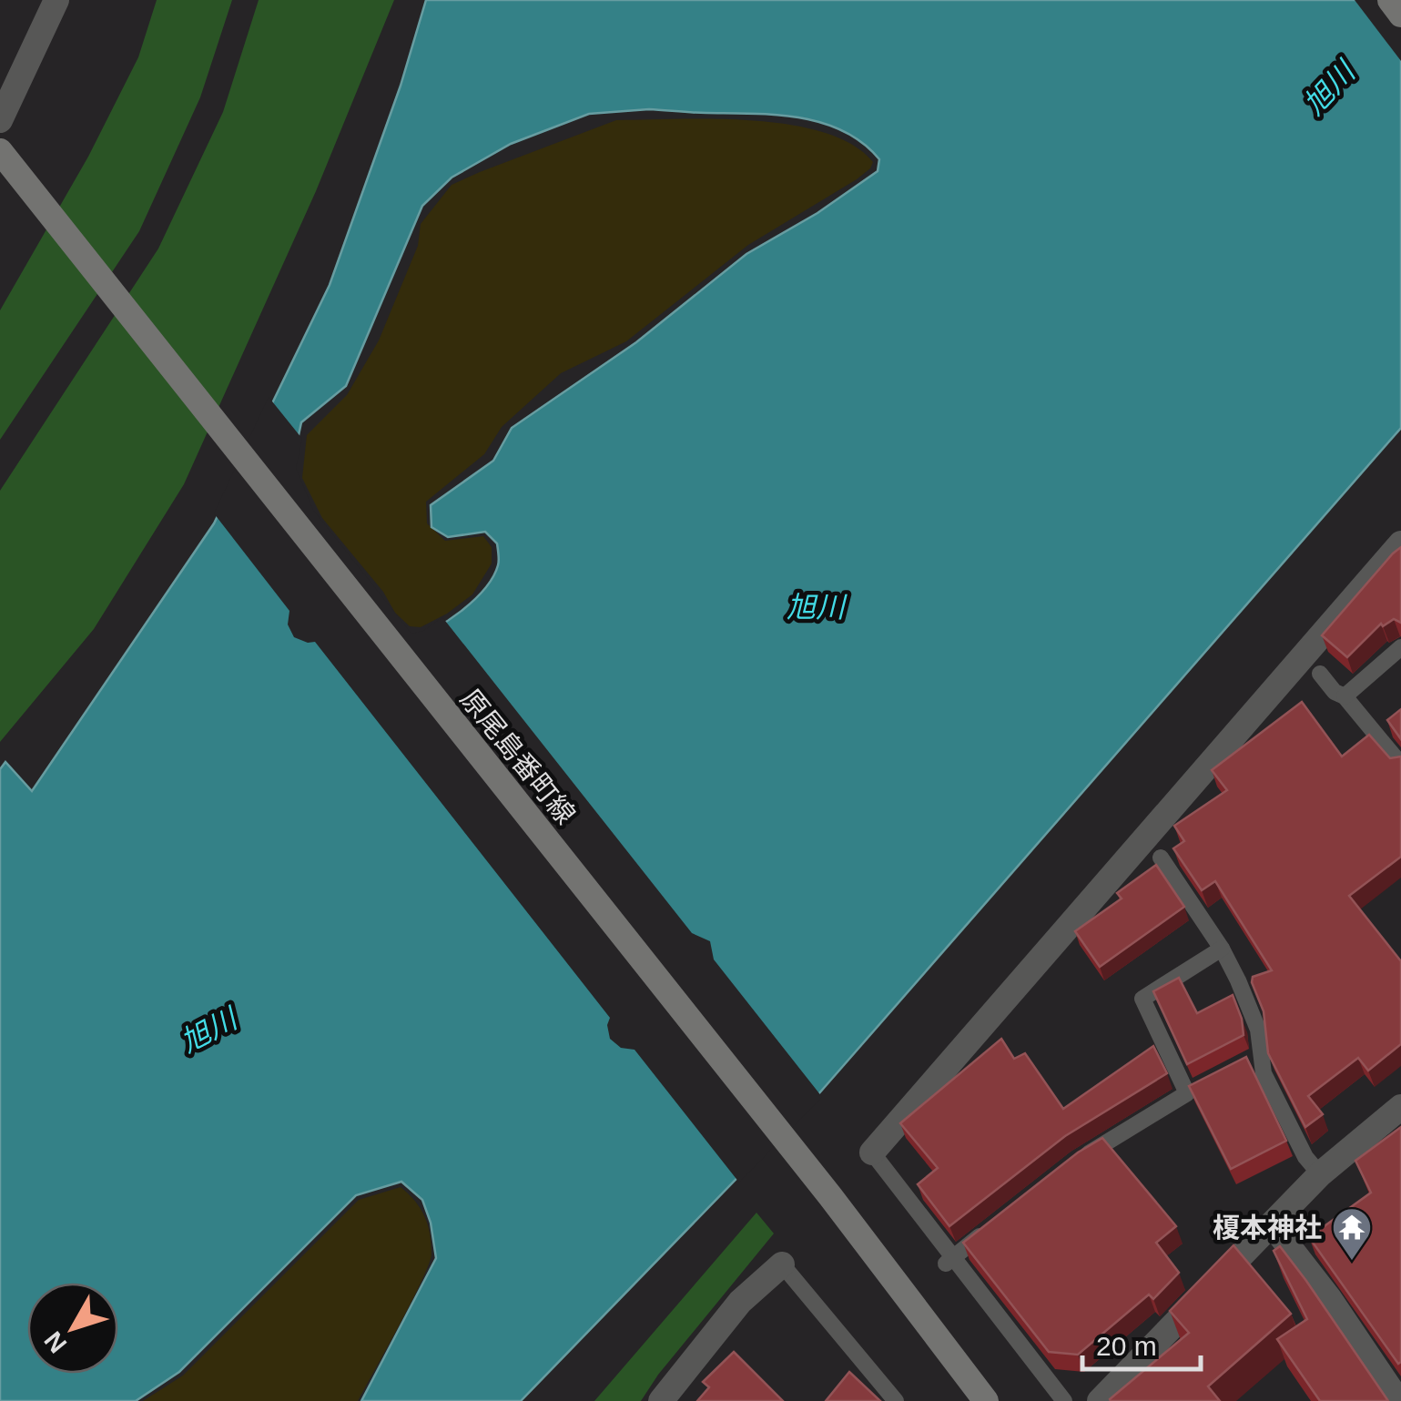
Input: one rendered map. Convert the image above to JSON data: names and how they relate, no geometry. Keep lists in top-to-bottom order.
{
  "streets": {
    "main road": ["原尾島番町線"]
  },
  "water": ["旭川"],
  "places": {
    "temple": ["榎本神社"]
  },
  "scale_bar": "20 m",
  "north": "bottom left"
}
